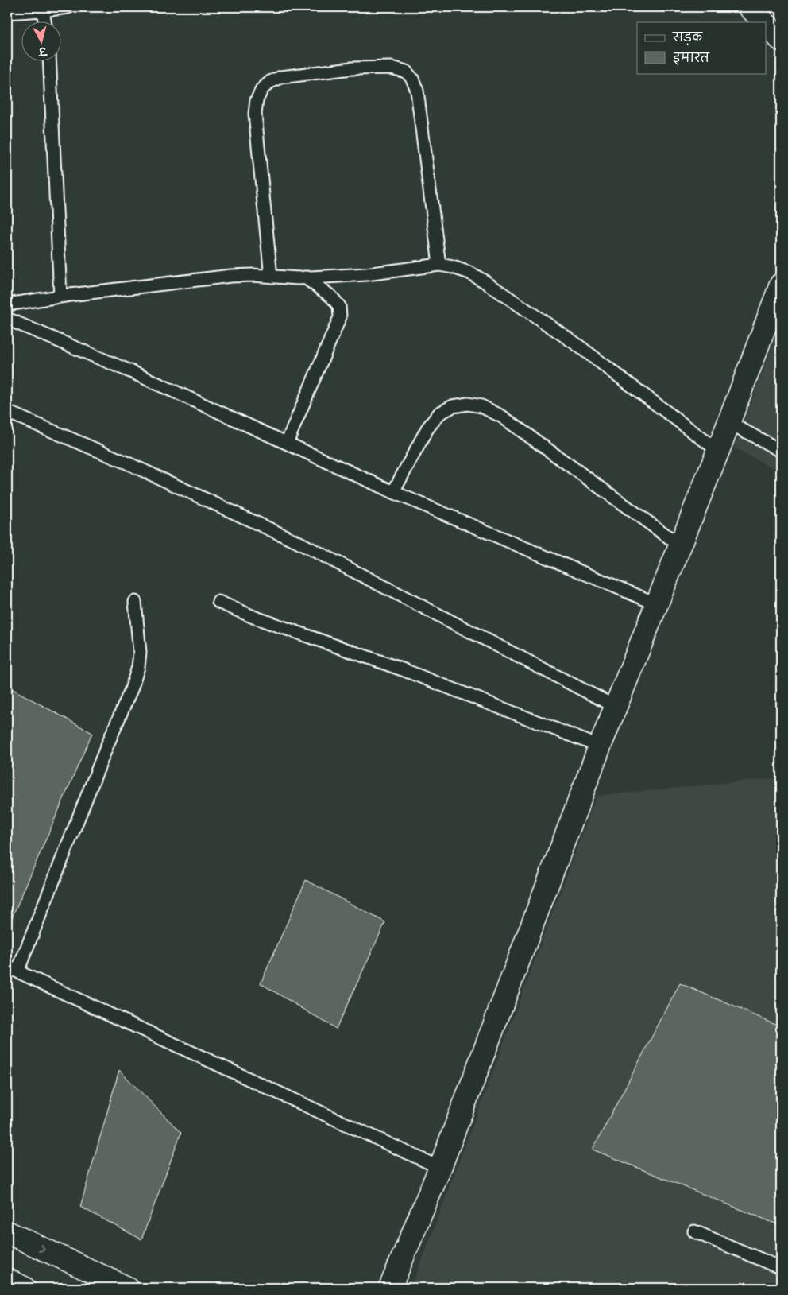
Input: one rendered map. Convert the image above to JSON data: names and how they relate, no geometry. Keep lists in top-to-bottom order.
{
  "legend": ["सड़क", "इमारत"],
  "north": "bottom"
}
